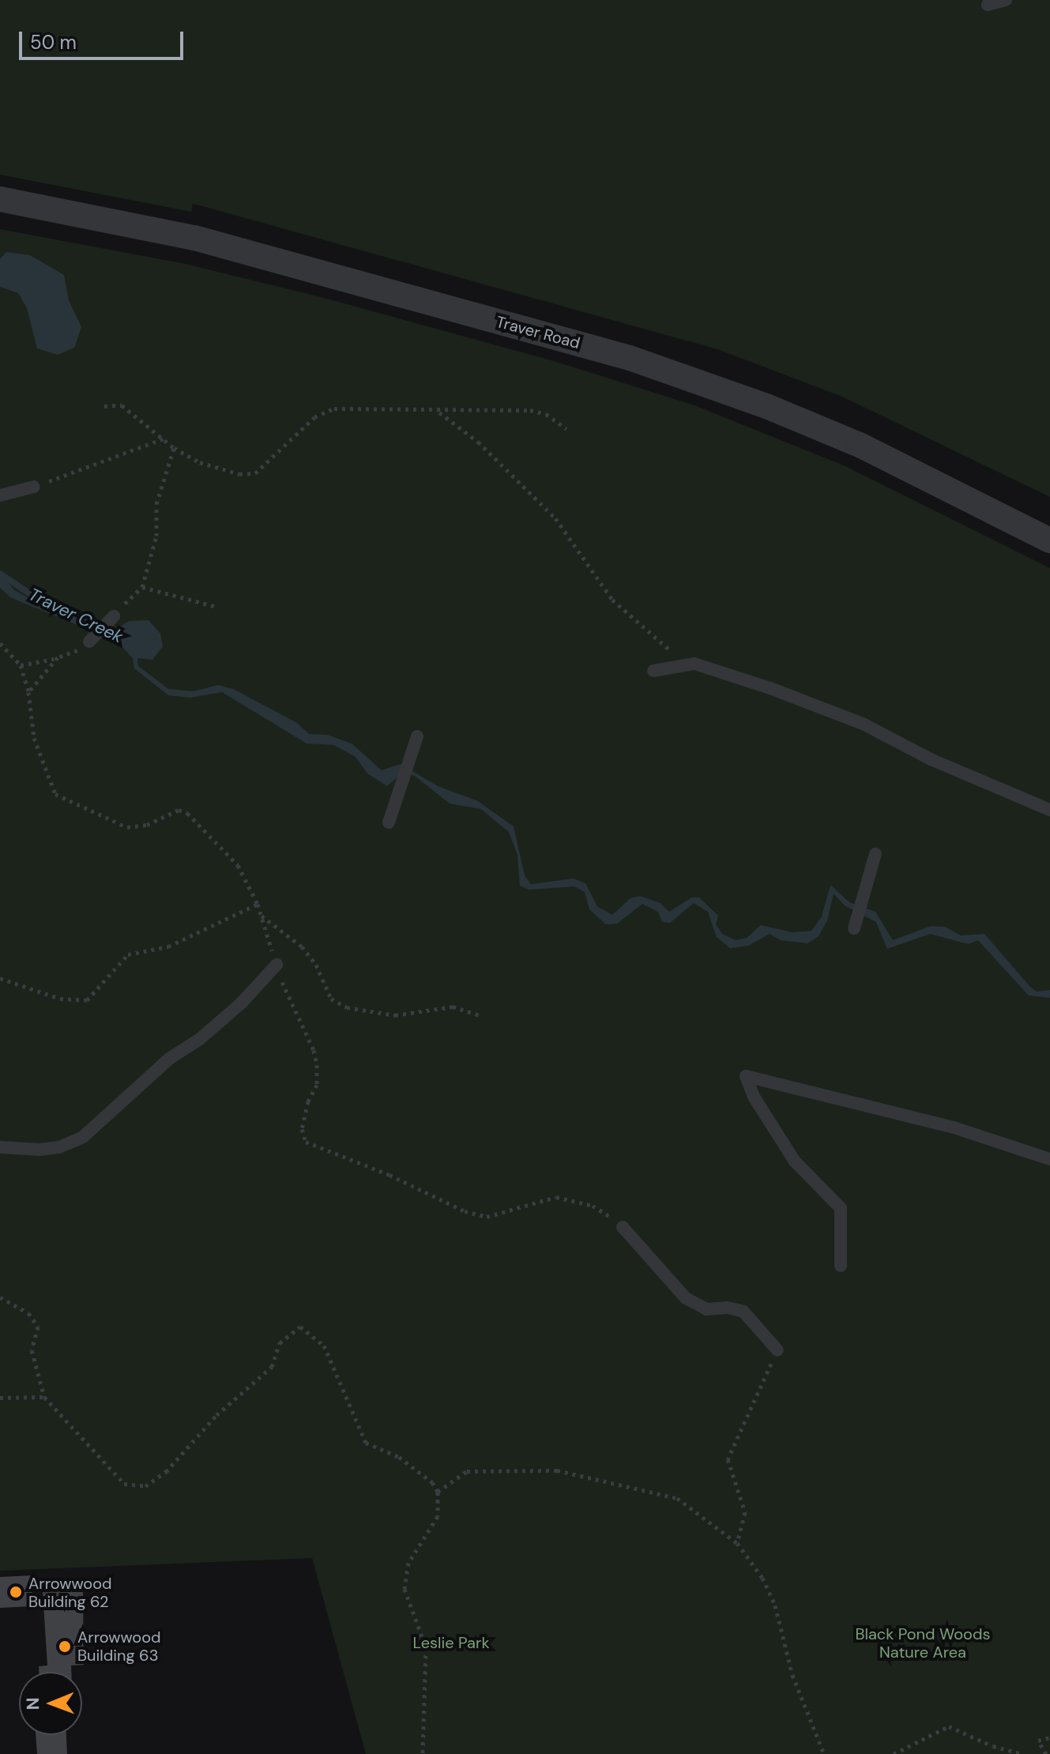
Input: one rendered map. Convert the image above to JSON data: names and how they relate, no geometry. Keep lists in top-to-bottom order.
{
  "streets": {
    "street": ["Traver Road"]
  },
  "water": ["Traver Creek"],
  "parks": ["Black Pond Woods Nature Area", "Leslie Park"],
  "places": ["Arrowwood Building 62", "Arrowwood Building 63"],
  "scale_bar": "50 m",
  "north": "left"
}
